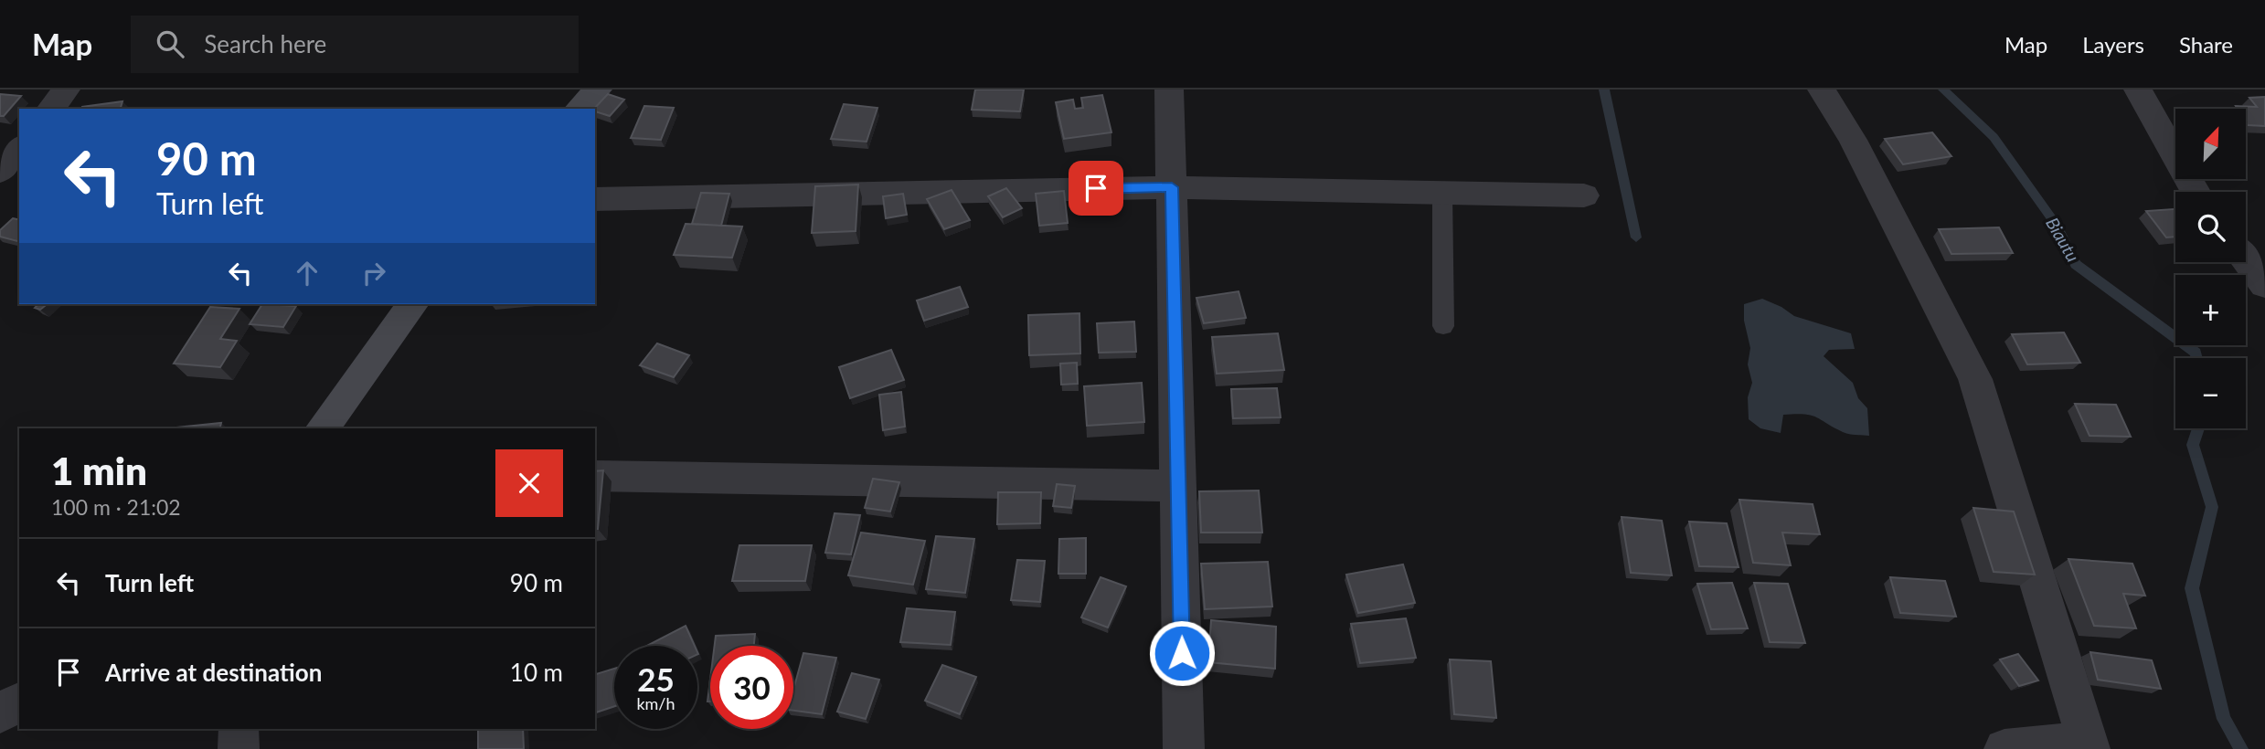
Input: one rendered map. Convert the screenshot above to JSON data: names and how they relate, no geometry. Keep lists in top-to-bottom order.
{
  "water": ["Biautu"],
  "north": "top right",
  "page": {
    "header": "Map",
    "search": "Search here",
    "nav": ["Map", "Layers", "Share"],
    "map_buttons": ["+", "−"],
    "turn": ["90 m", "Turn left"],
    "heading": ["1 min", "100 m · 21:02"],
    "list": [
      {
        "name": "Turn left",
        "value": "90 m"
      },
      {
        "name": "Arrive at destination",
        "value": "10 m"
      }
    ],
    "speed": "25 km/h",
    "limit": "30"
  }
}
